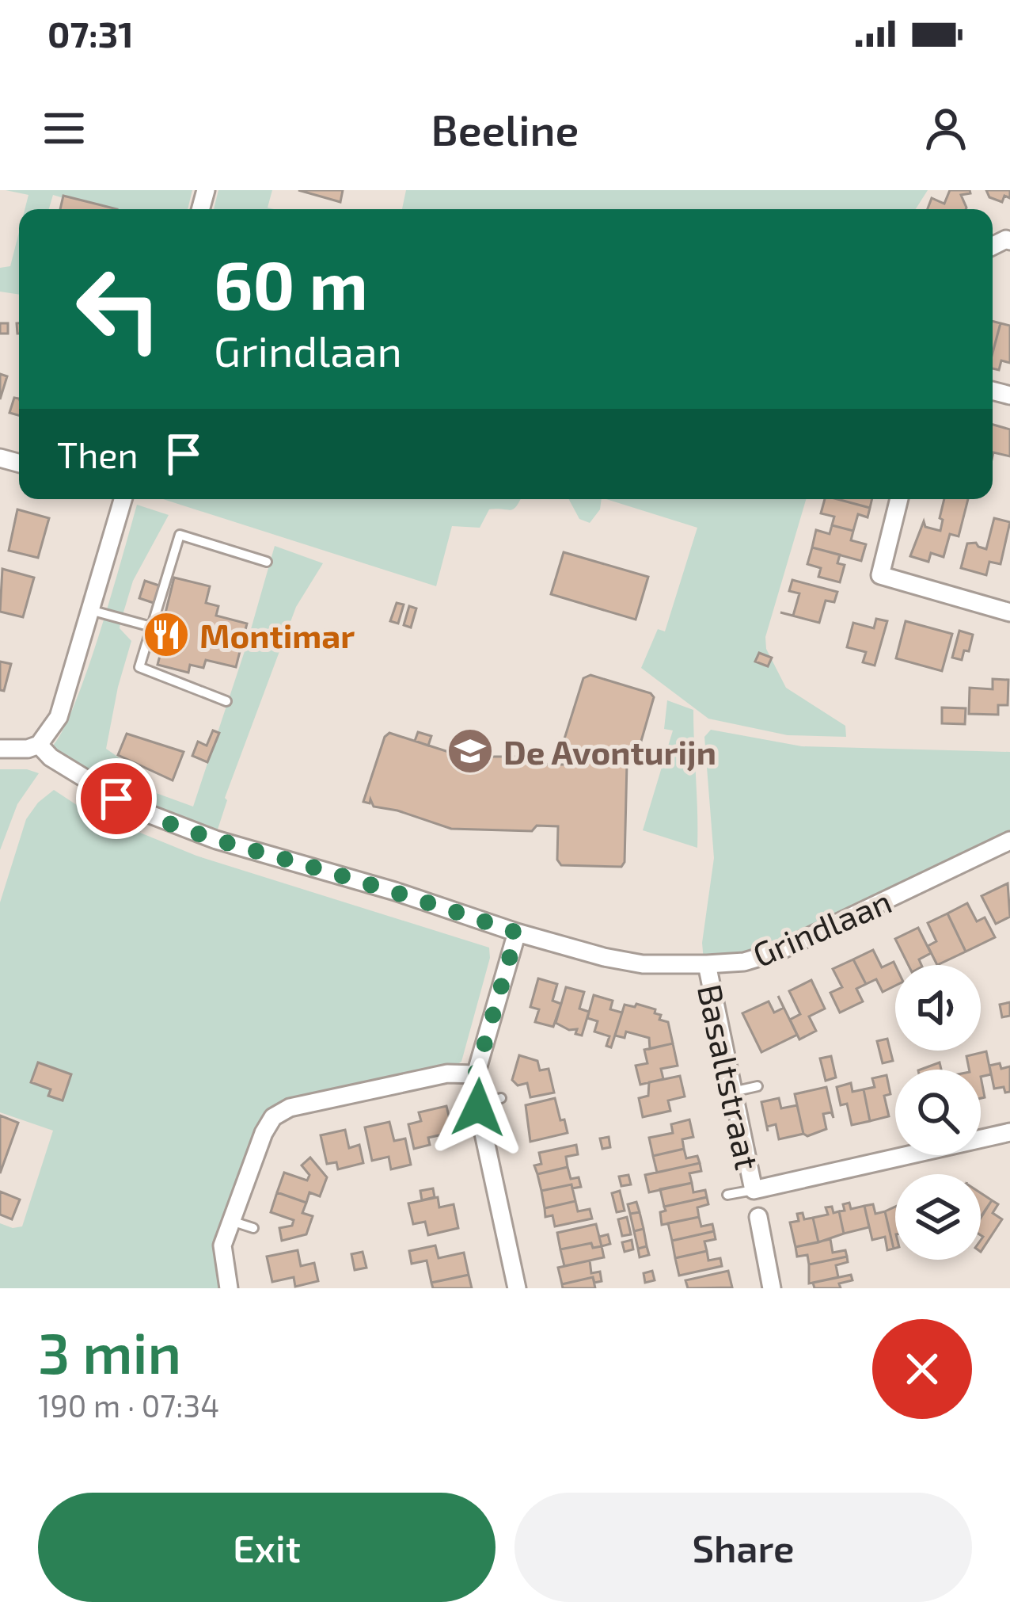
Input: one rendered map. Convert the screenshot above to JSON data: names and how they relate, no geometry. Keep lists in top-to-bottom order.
{
  "streets": {
    "street": ["Grindlaan", "Basaltstraat"]
  },
  "crossings": [
    ["Grindlaan", "Basaltstraat"]
  ],
  "places": {
    "restaurant": ["Montimar"],
    "school or university": ["De Avonturijn"]
  },
  "page": {
    "status": "07:31",
    "header": "Beeline",
    "turn": ["60 m", "Grindlaan"],
    "then": "Then",
    "heading": ["3 min", "190 m · 07:34"],
    "buttons": ["Exit", "Share"]
  }
}
